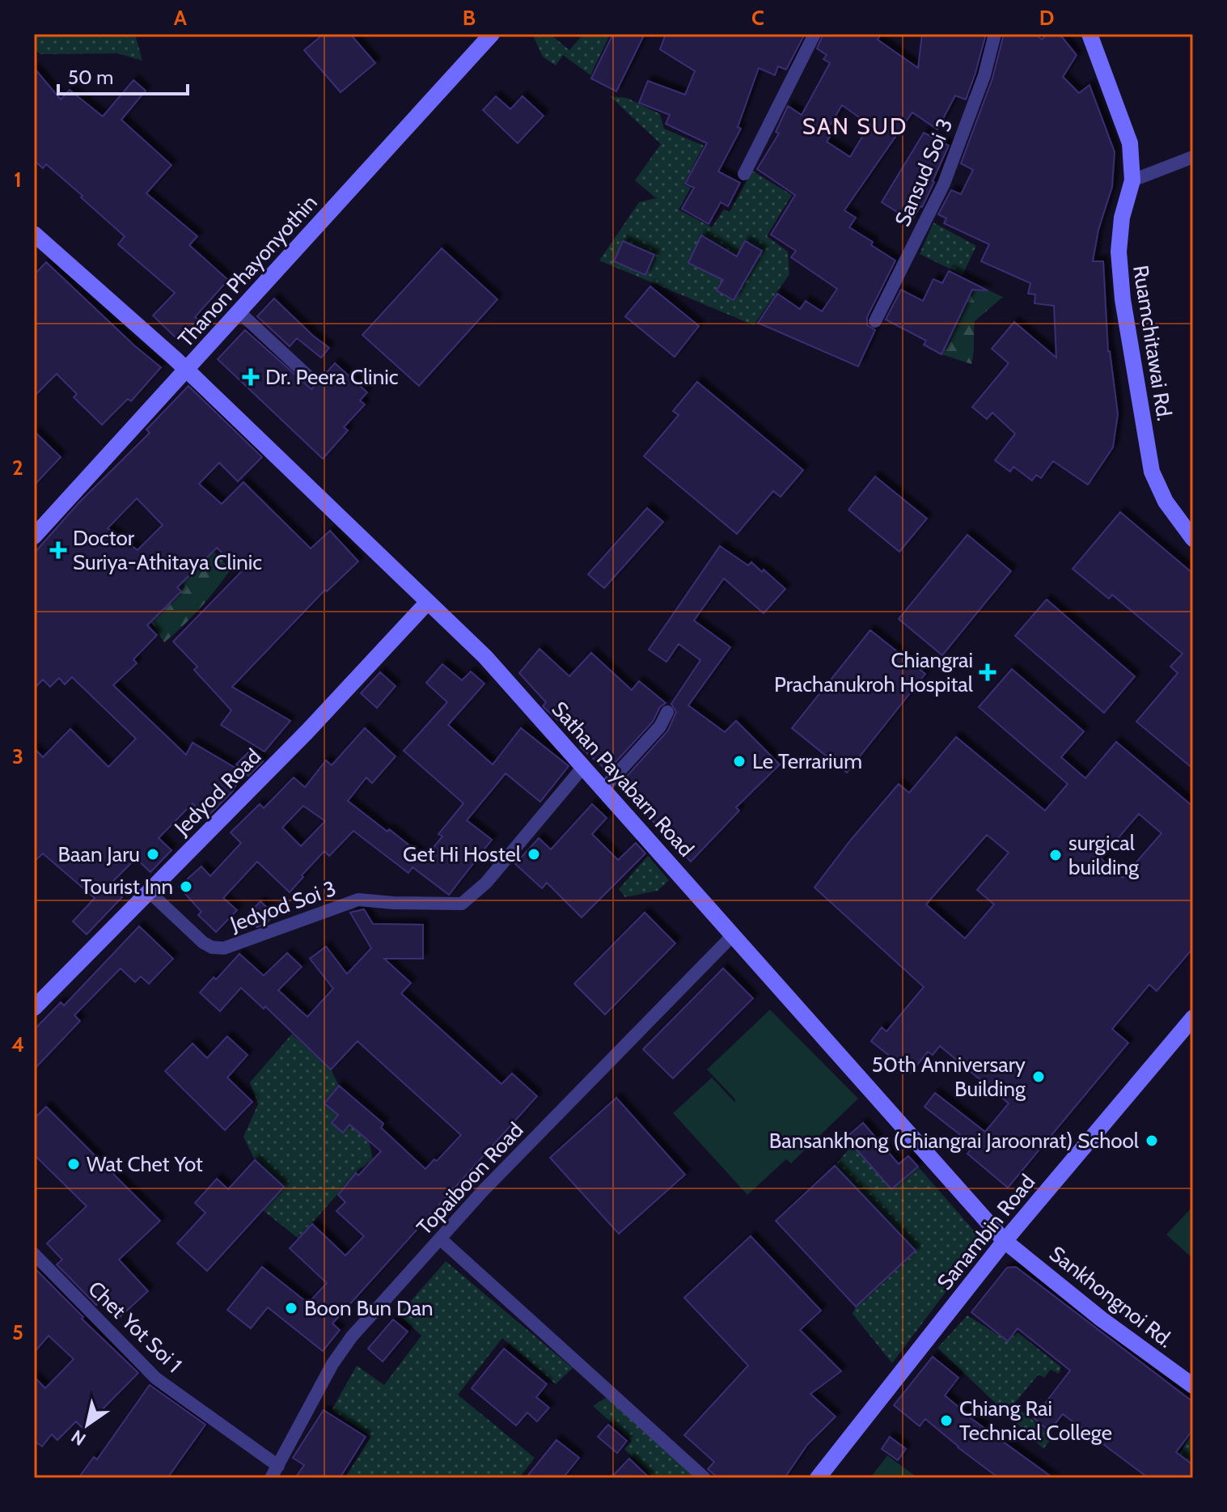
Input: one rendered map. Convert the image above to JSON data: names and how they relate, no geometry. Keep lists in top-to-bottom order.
{
  "streets": {
    "street": [
      "Sansud Soi 3",
      "Thanon Phayonyothin",
      "Ruamchitawai Rd.",
      "Sathan Payabarn Road",
      "Jedyod Road",
      "Jedyod Soi 3",
      "Topaiboon Road",
      "Sanambin Road",
      "Sankhongnoi Rd.",
      "Chet Yot Soi 1"
    ]
  },
  "crossings": [
    ["Thanon Phayonyothin", "Sathan Payabarn Road"],
    ["Sathan Payabarn Road", "Jedyod Road"],
    ["Sathan Payabarn Road", "Jedyod Soi 3"],
    ["Sathan Payabarn Road", "Topaiboon Road"],
    ["Sathan Payabarn Road", "Sanambin Road"],
    ["Sathan Payabarn Road", "Sankhongnoi Rd."],
    ["Jedyod Road", "Jedyod Soi 3"],
    ["Topaiboon Road", "Chet Yot Soi 1"],
    ["Sanambin Road", "Sankhongnoi Rd."]
  ],
  "districts": ["SAN SUD"],
  "places": {
    "health": ["Dr. Peera Clinic", "Doctor Suriya-Athitaya Clinic", "Chiangrai Prachanukroh Hospital"],
    "other": [
      "Le Terrarium",
      "Baan Jaru",
      "Get Hi Hostel",
      "surgical building",
      "Tourist Inn",
      "50th Anniversary Building",
      "Bansankhong (Chiangrai Jaroonrat) School",
      "Wat Chet Yot",
      "Boon Bun Dan",
      "Chiang Rai Technical College"
    ]
  },
  "scale_bar": "50 m",
  "north": "bottom left",
  "grid": {
    "columns": [
      "A",
      "B",
      "C",
      "D"
    ],
    "rows": [
      "1",
      "2",
      "3",
      "4",
      "5"
    ]
  }
}
